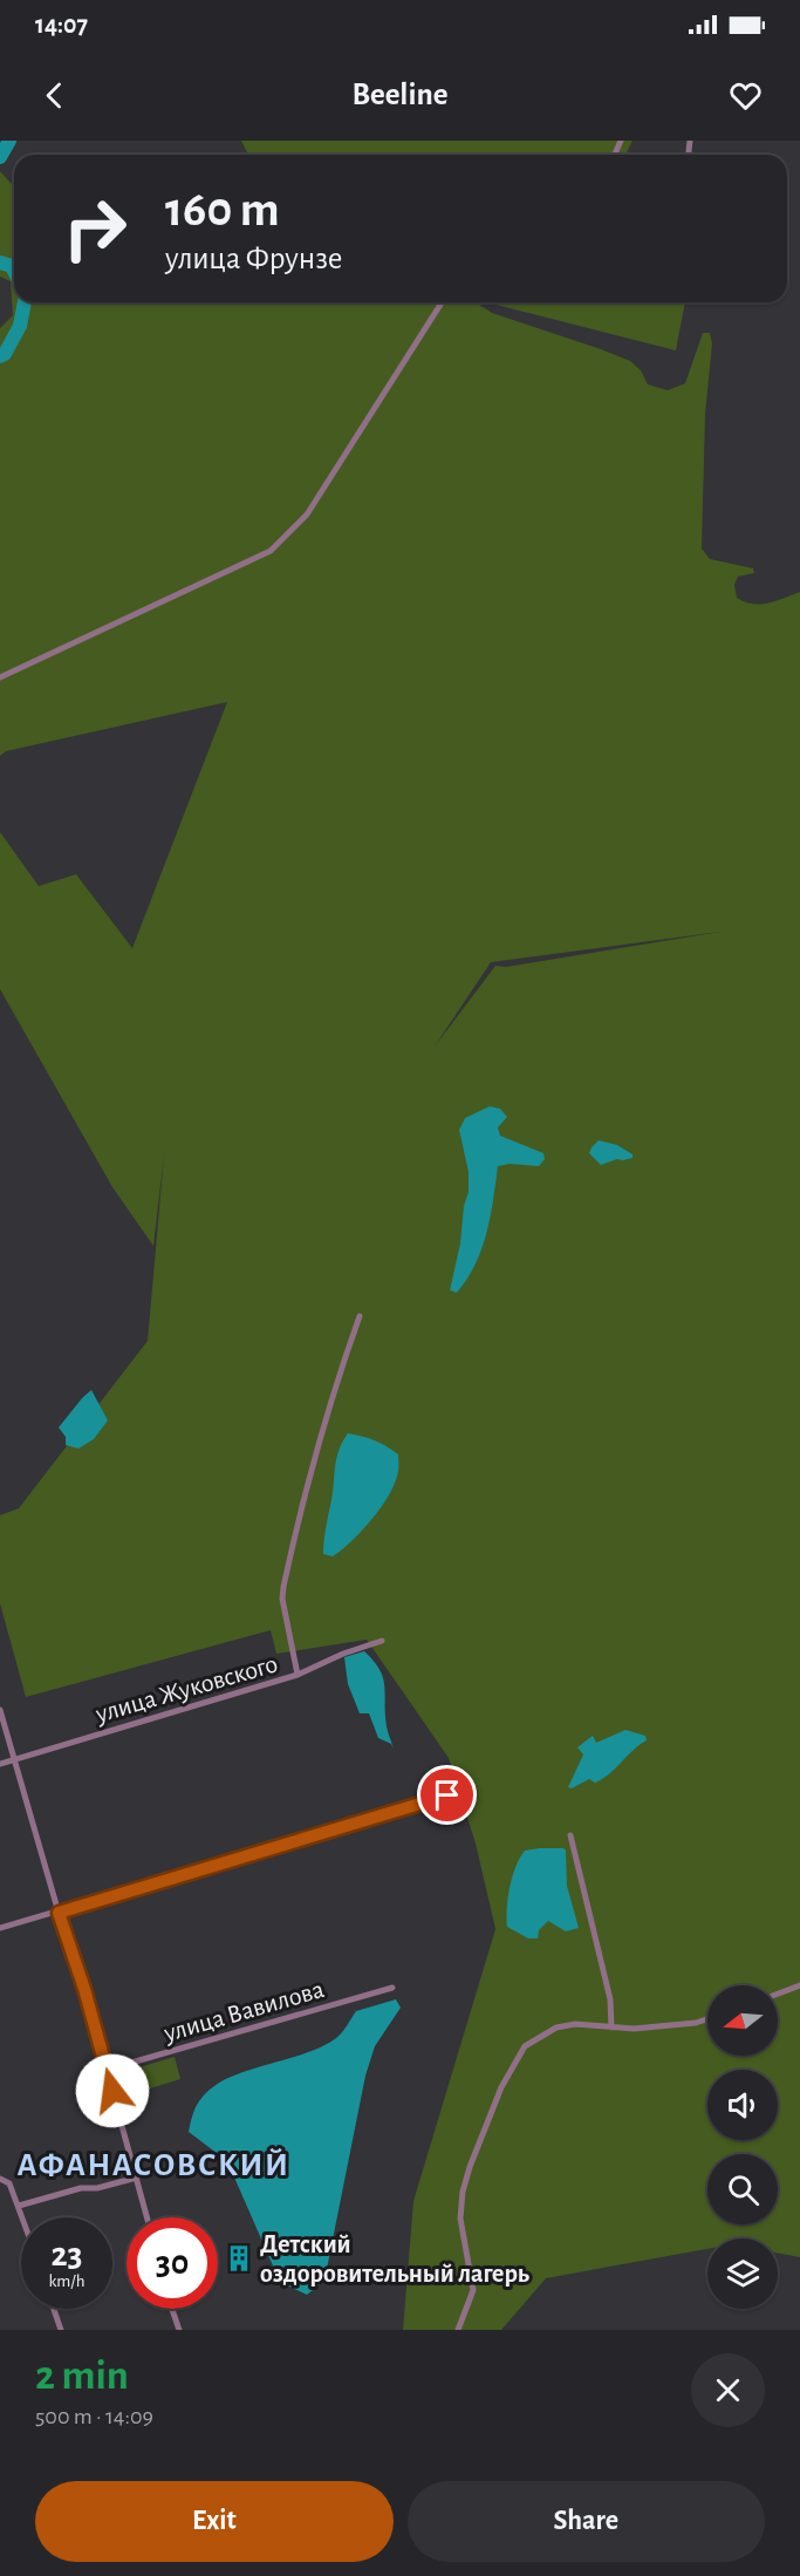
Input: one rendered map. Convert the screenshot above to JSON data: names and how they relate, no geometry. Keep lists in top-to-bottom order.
{
  "streets": {
    "street": ["улица Жуковского", "улица Вавилова"]
  },
  "districts": ["АФАНАСОВСКИЙ"],
  "places": {
    "building": ["Детский оздоровительный лагерь"]
  },
  "north": "left",
  "page": {
    "status": "14:07",
    "header": "Beeline",
    "turn": ["160 m", "улица Фрунзе"],
    "speed": "23 km/h",
    "limit": "30",
    "heading": ["2 min", "500 m · 14:09"],
    "buttons": ["Exit", "Share"]
  }
}
